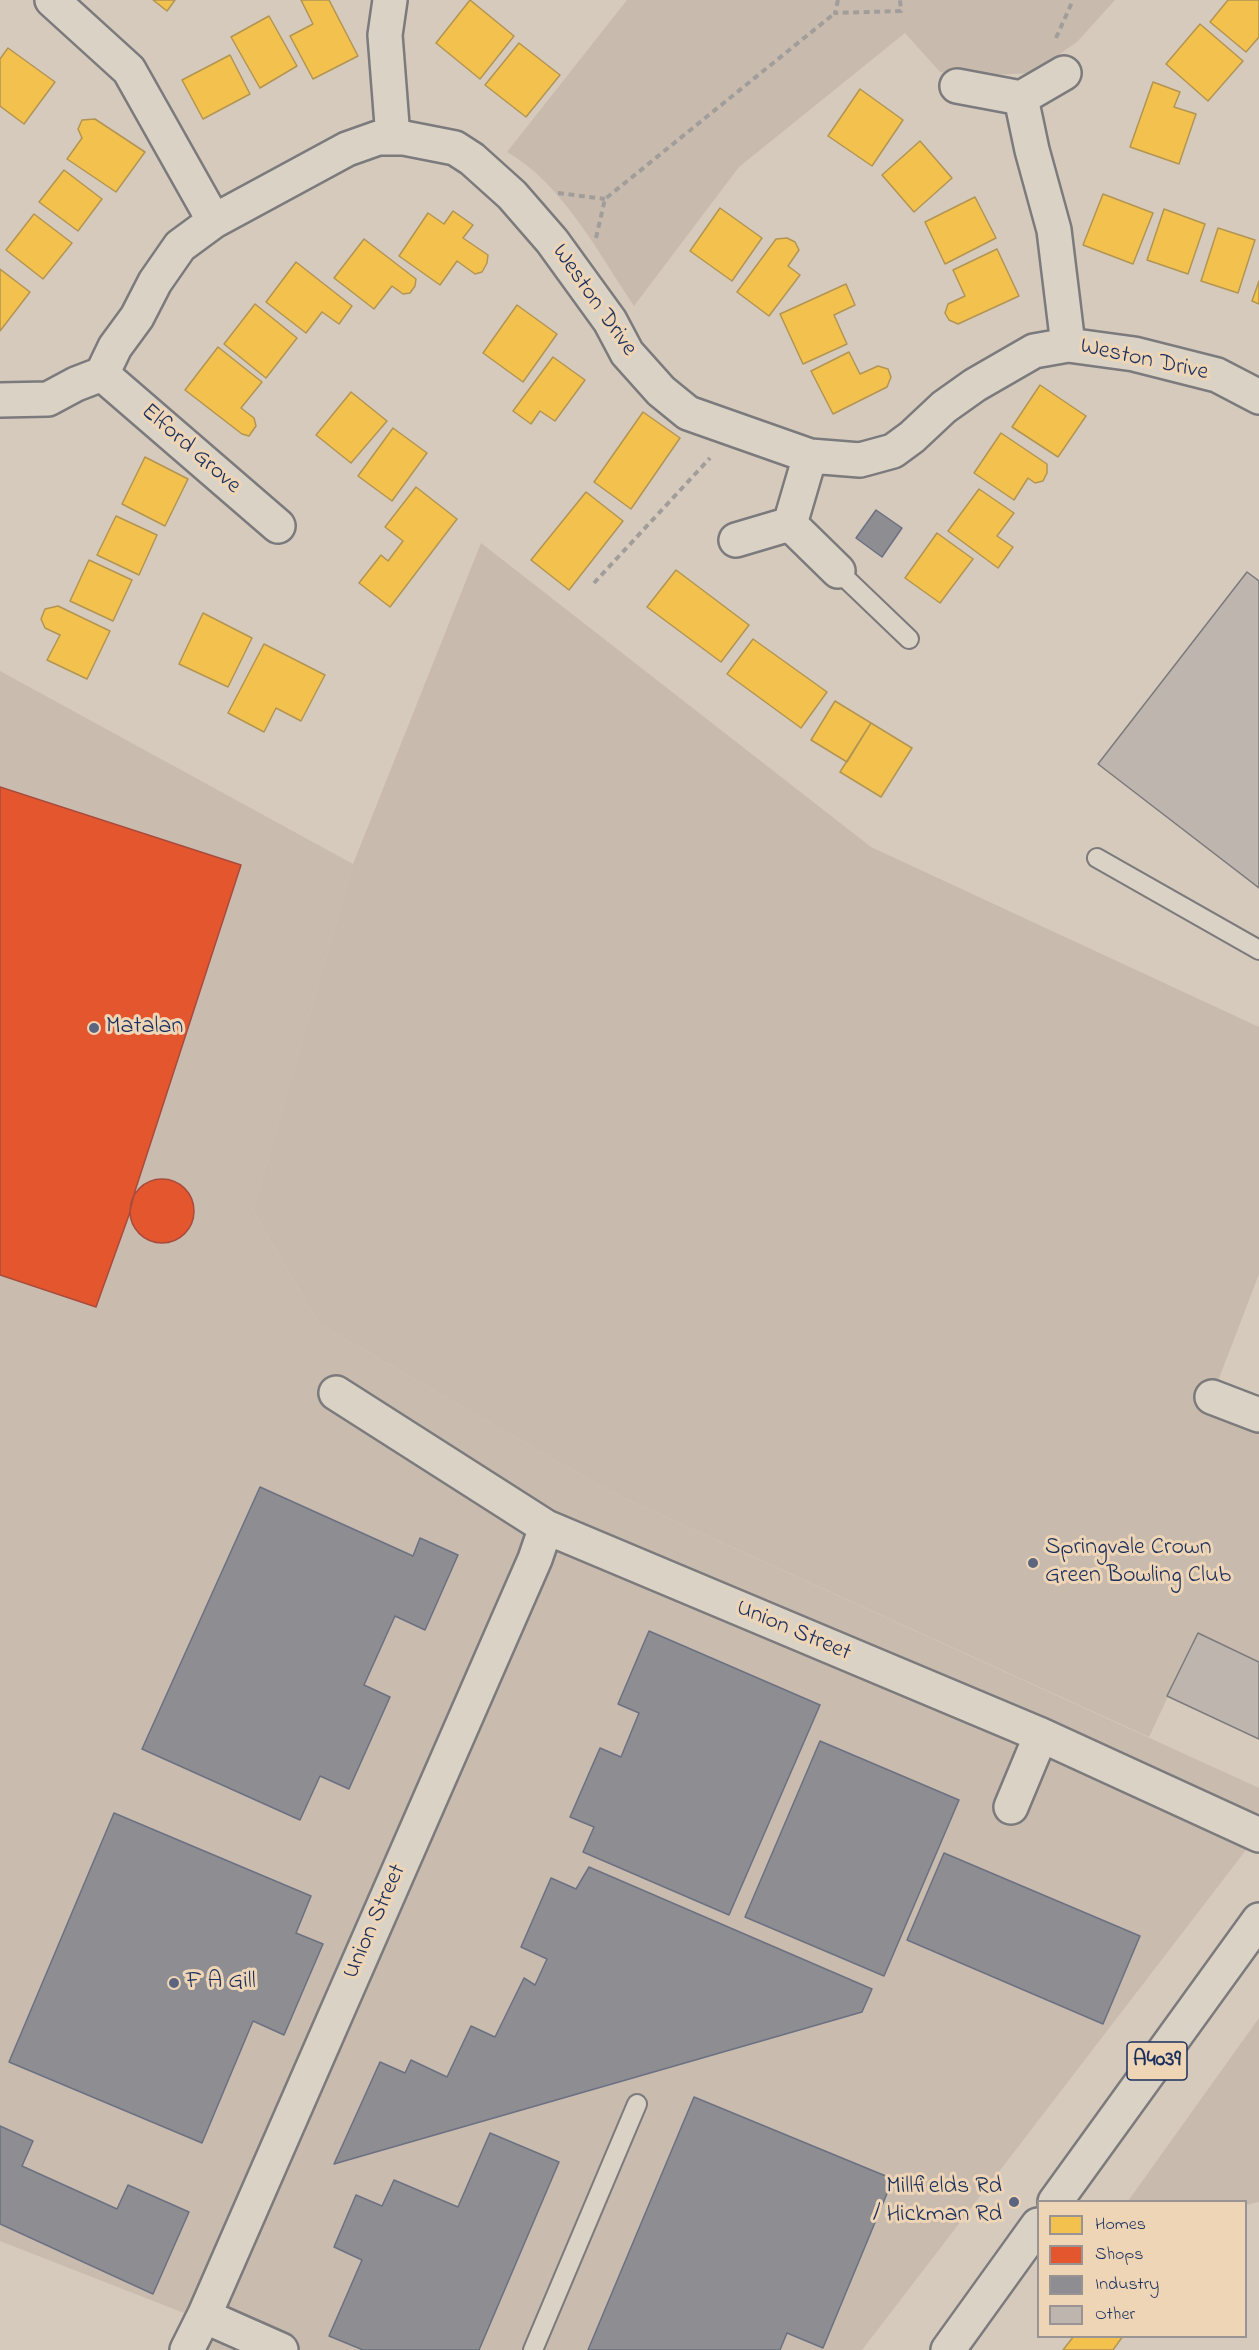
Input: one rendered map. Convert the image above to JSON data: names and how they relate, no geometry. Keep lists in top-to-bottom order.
{
  "streets": {
    "street": [
      "Weston Drive",
      "Elford Grove",
      "Union Street",
      "A4039"
    ]
  },
  "crossings": [
    ["Weston Drive", "Elford Grove"]
  ],
  "places": [
    "Matalan",
    "Springvale Crown Green Bowling Club",
    "F A Gill",
    "Millfields Rd / Hickman Rd"
  ],
  "legend": [
    "Homes",
    "Shops",
    "Industry",
    "Other"
  ]
}
